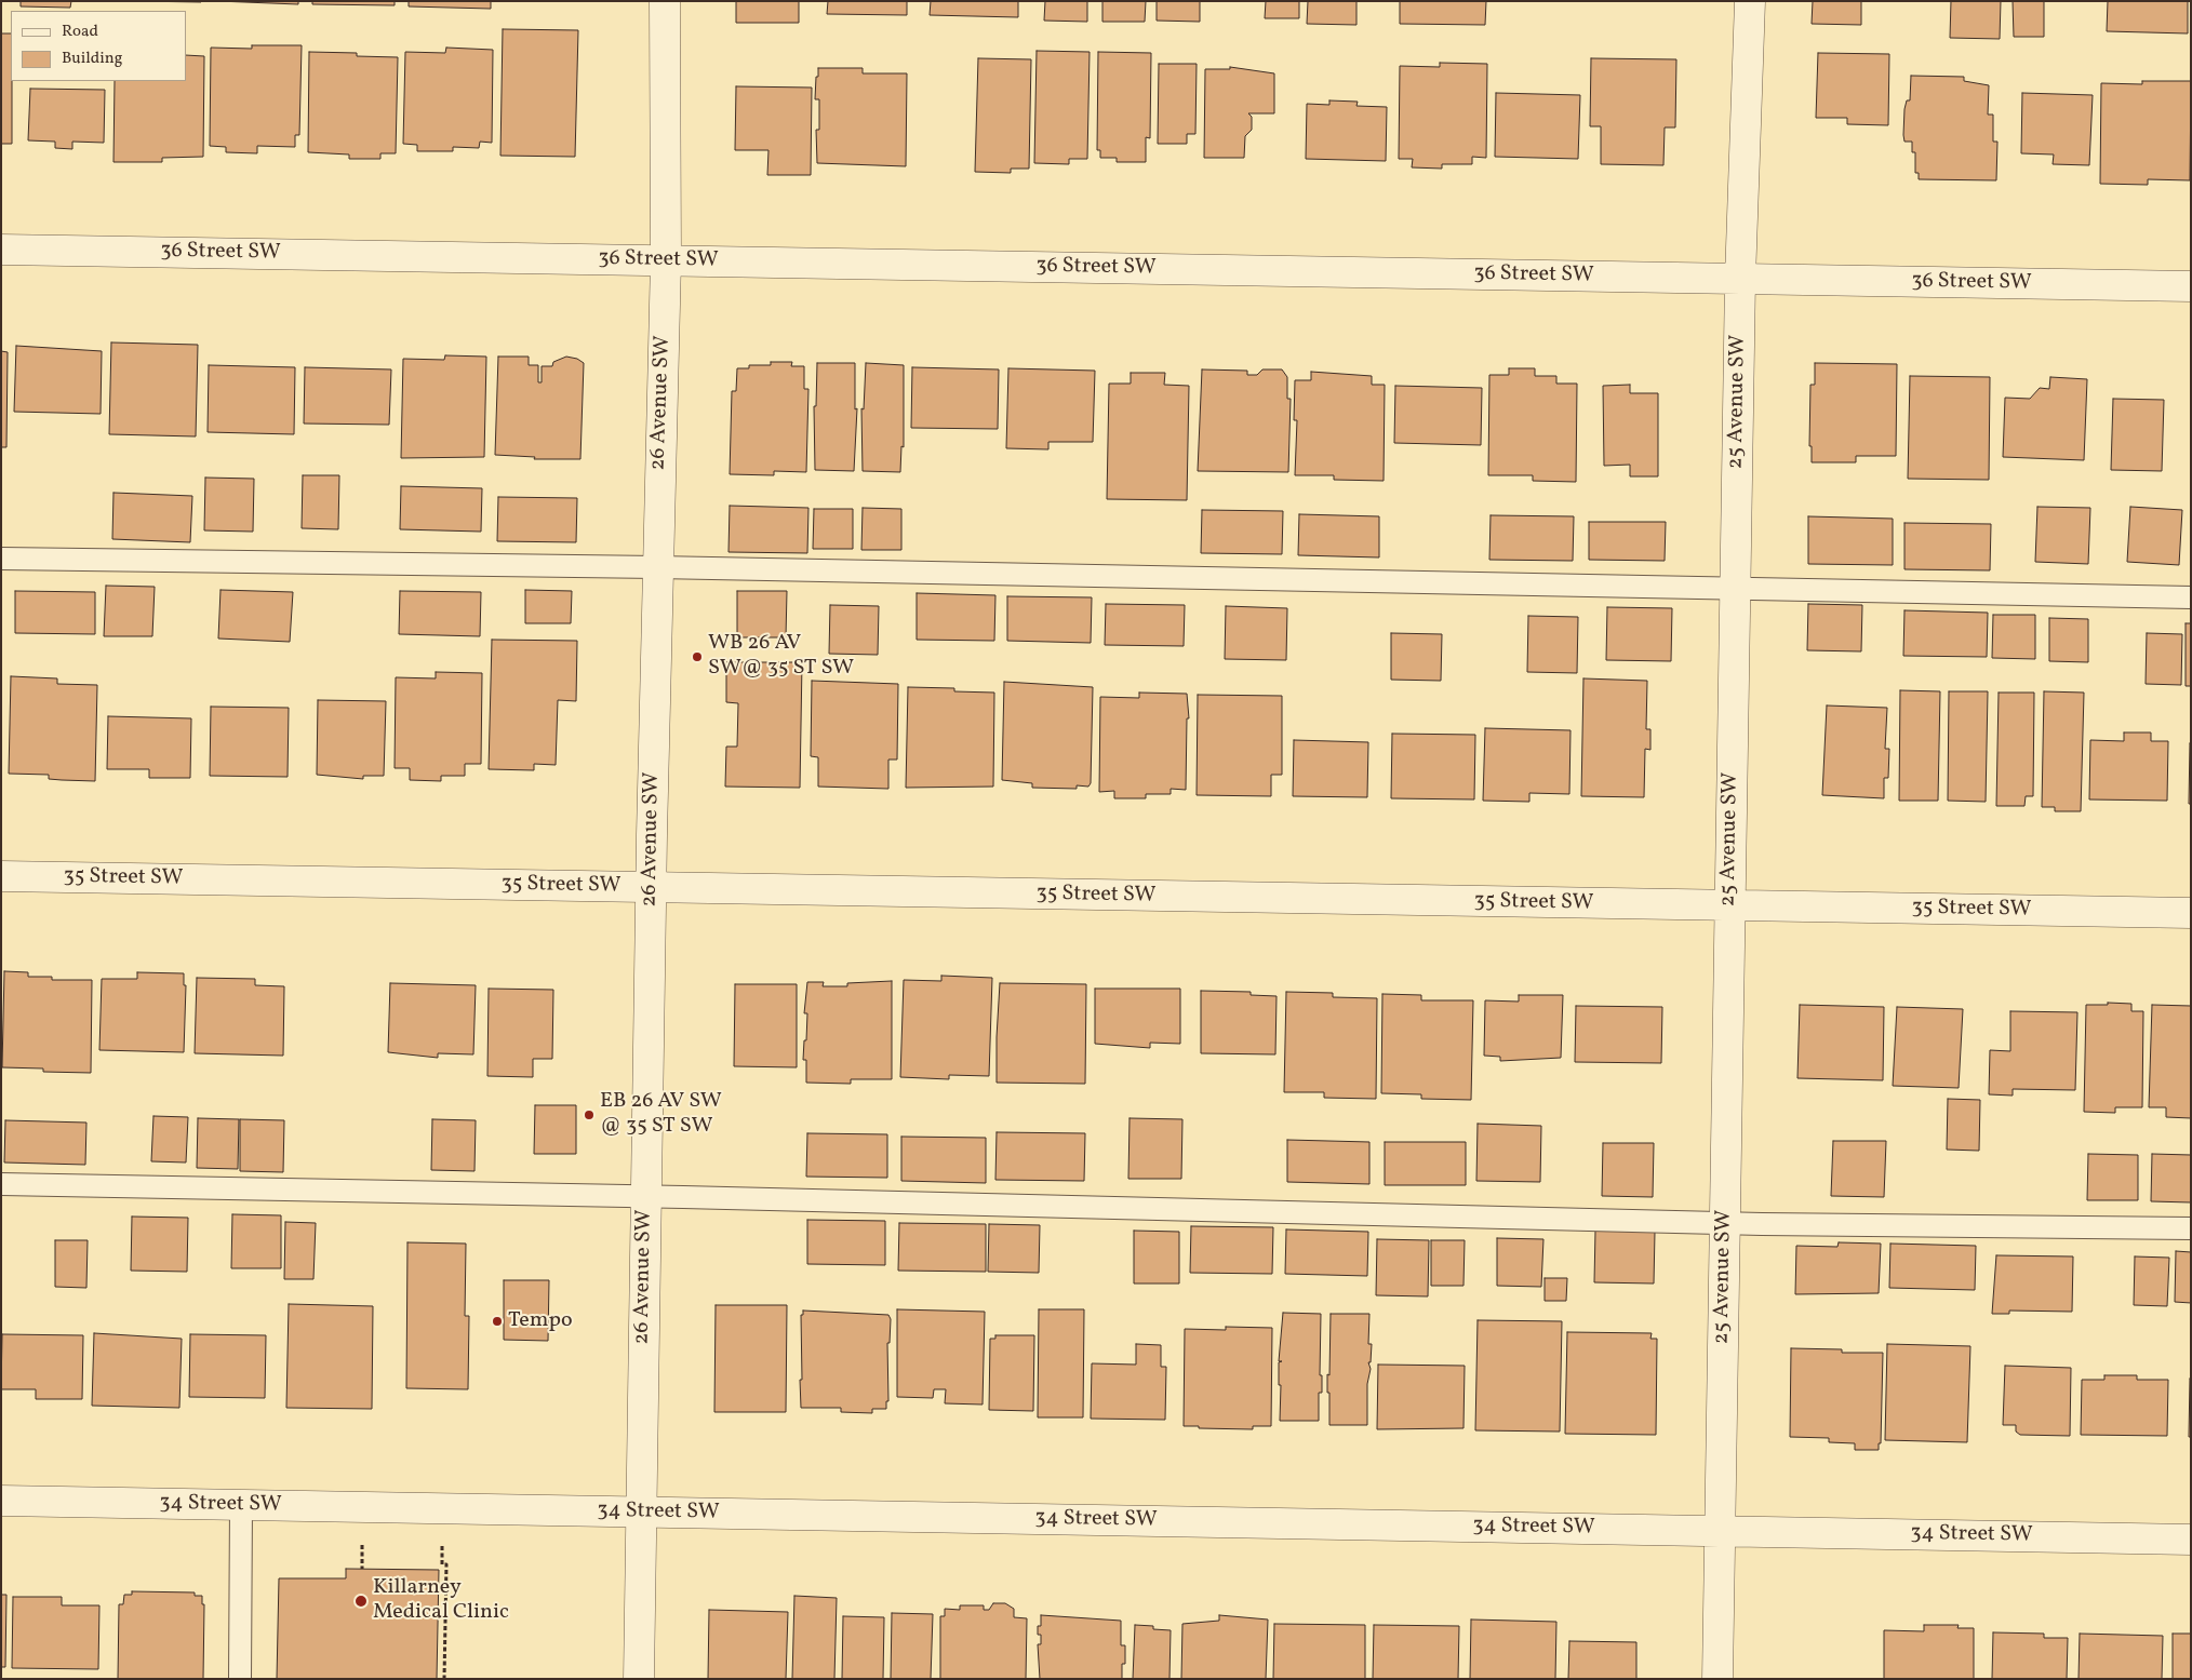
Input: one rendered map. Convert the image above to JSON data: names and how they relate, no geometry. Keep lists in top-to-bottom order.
{
  "streets": {
    "street": [
      "36 Street SW",
      "25 Avenue SW",
      "26 Avenue SW",
      "35 Street SW",
      "34 Street SW"
    ]
  },
  "crossings": [
    ["36 Street SW", "25 Avenue SW"],
    ["36 Street SW", "26 Avenue SW"],
    ["25 Avenue SW", "35 Street SW"],
    ["25 Avenue SW", "34 Street SW"],
    ["26 Avenue SW", "35 Street SW"],
    ["26 Avenue SW", "34 Street SW"]
  ],
  "places": [
    "WB 26 AV SW@ 35 ST SW",
    "EB 26 AV SW @ 35 ST SW",
    "Tempo",
    "Killarney Medical Clinic"
  ],
  "legend": ["Road", "Building"]
}
